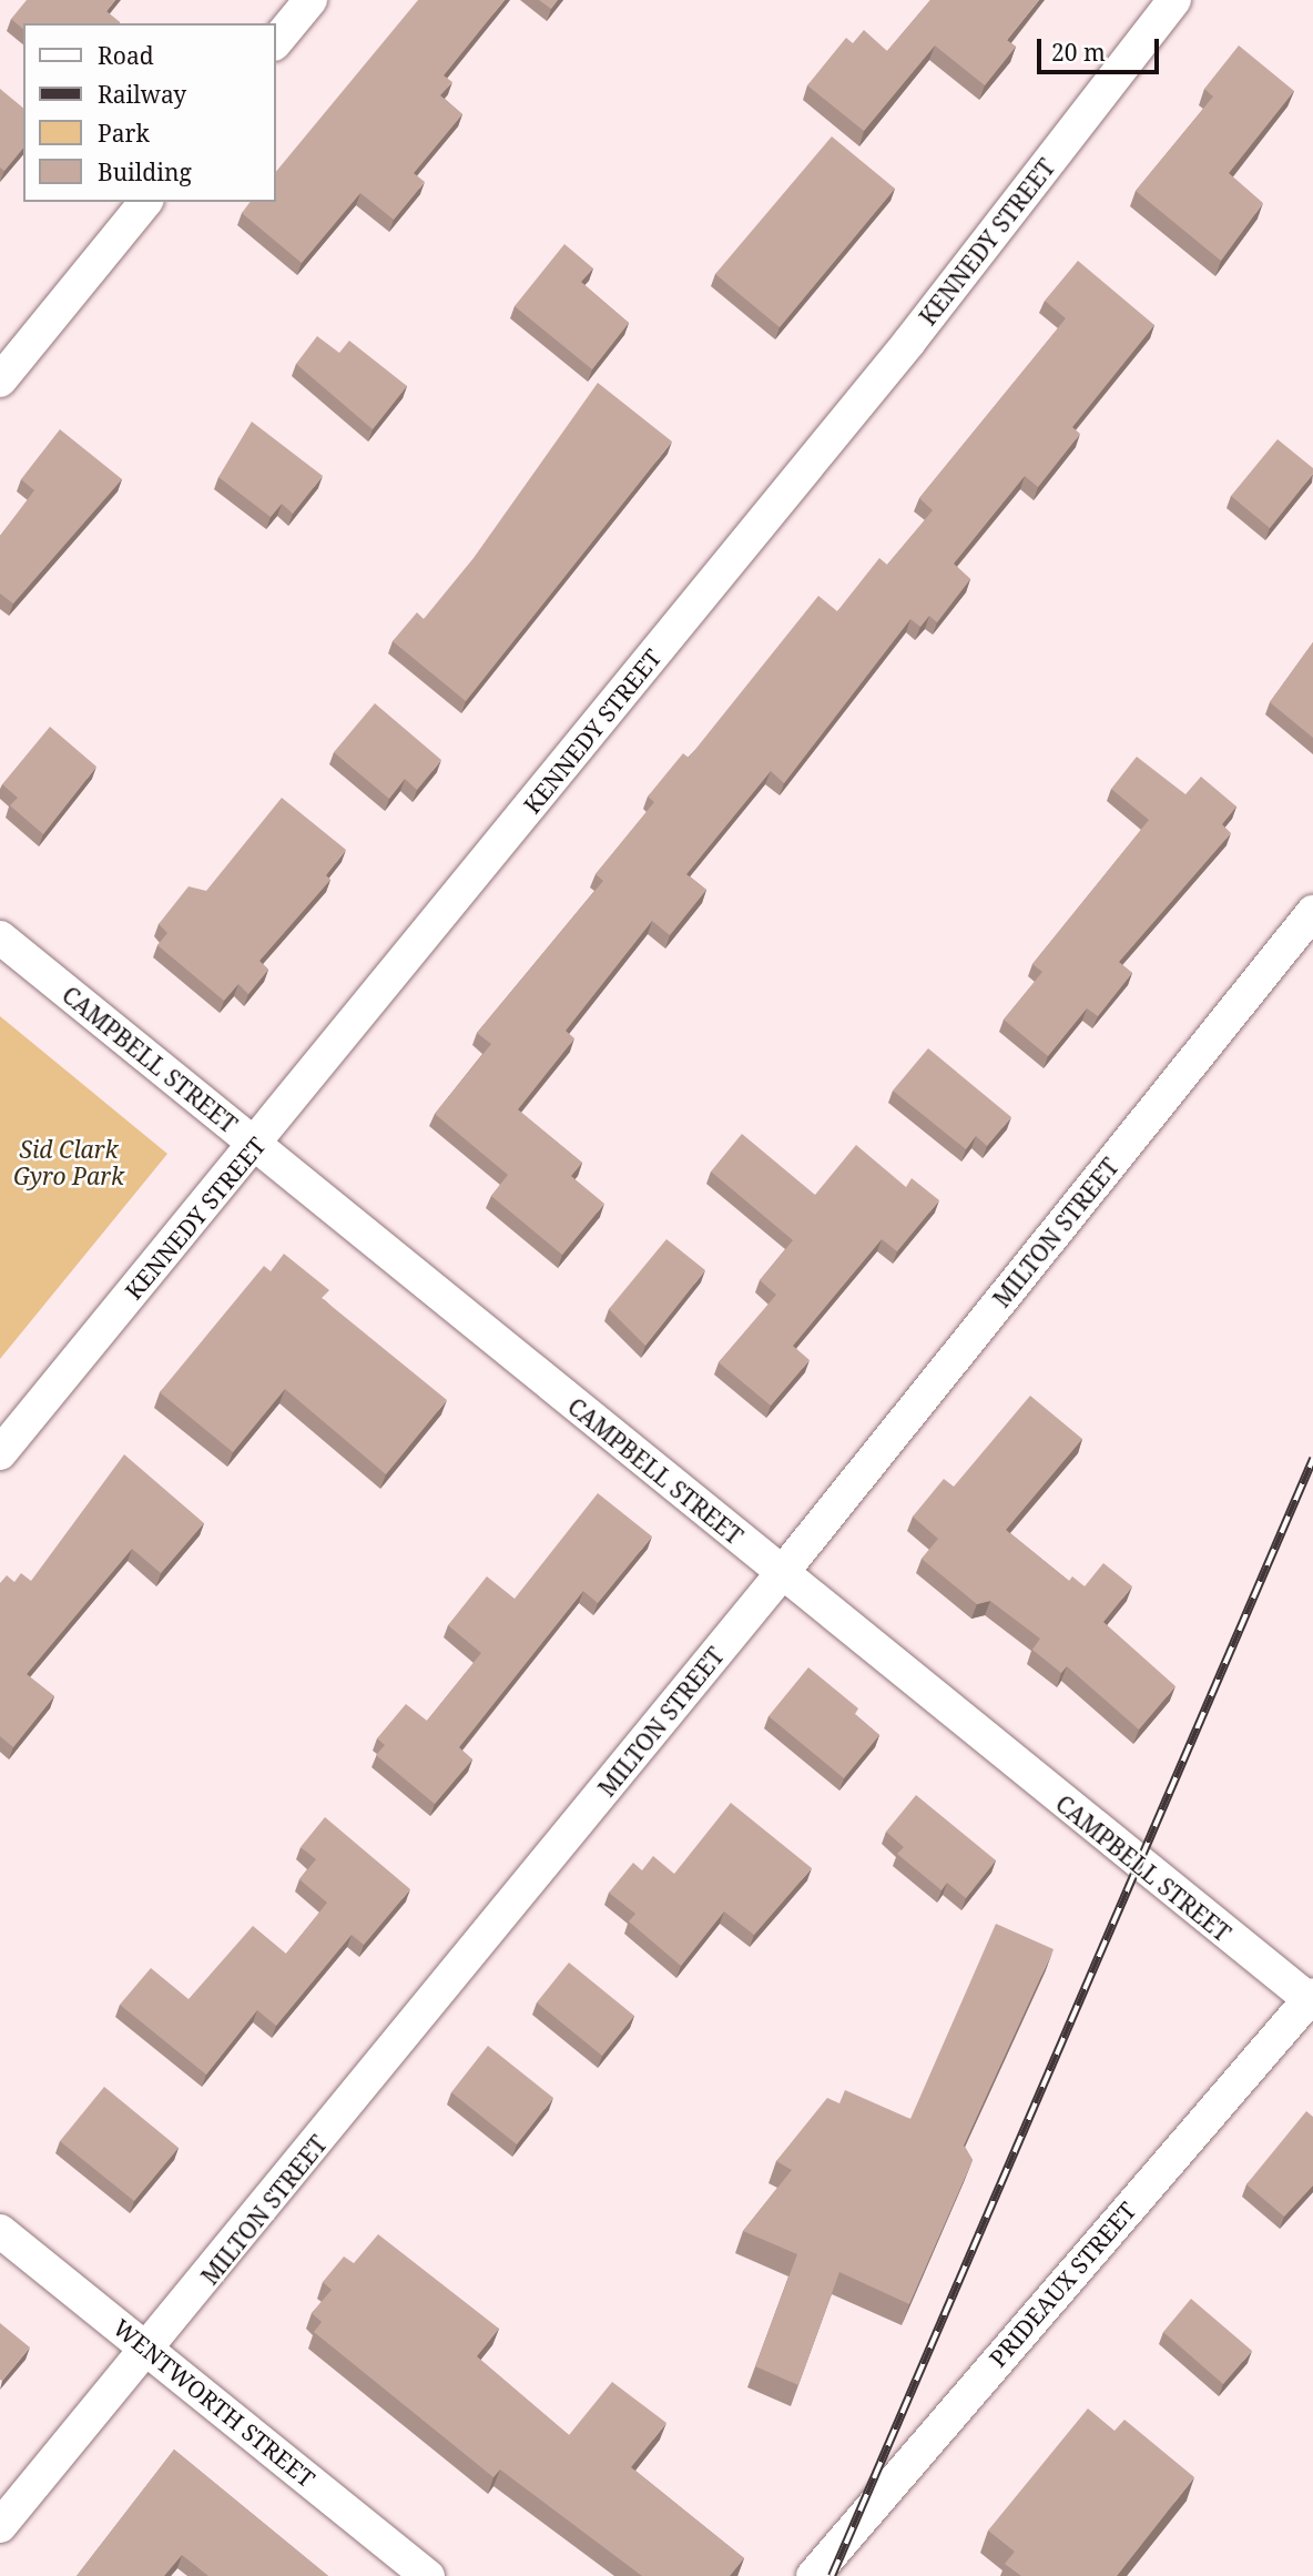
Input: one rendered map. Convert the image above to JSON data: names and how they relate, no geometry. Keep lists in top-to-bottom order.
{
  "streets": {
    "street": [
      "KENNEDY STREET",
      "CAMPBELL STREET",
      "MILTON STREET",
      "PRIDEAUX STREET",
      "WENTWORTH STREET"
    ]
  },
  "crossings": [
    ["KENNEDY STREET", "CAMPBELL STREET"],
    ["CAMPBELL STREET", "MILTON STREET"],
    ["CAMPBELL STREET", "PRIDEAUX STREET"],
    ["MILTON STREET", "WENTWORTH STREET"]
  ],
  "parks": ["Sid Clark Gyro Park"],
  "legend": [
    "Road",
    "Railway",
    "Park",
    "Building"
  ],
  "scale_bar": "20 m"
}
